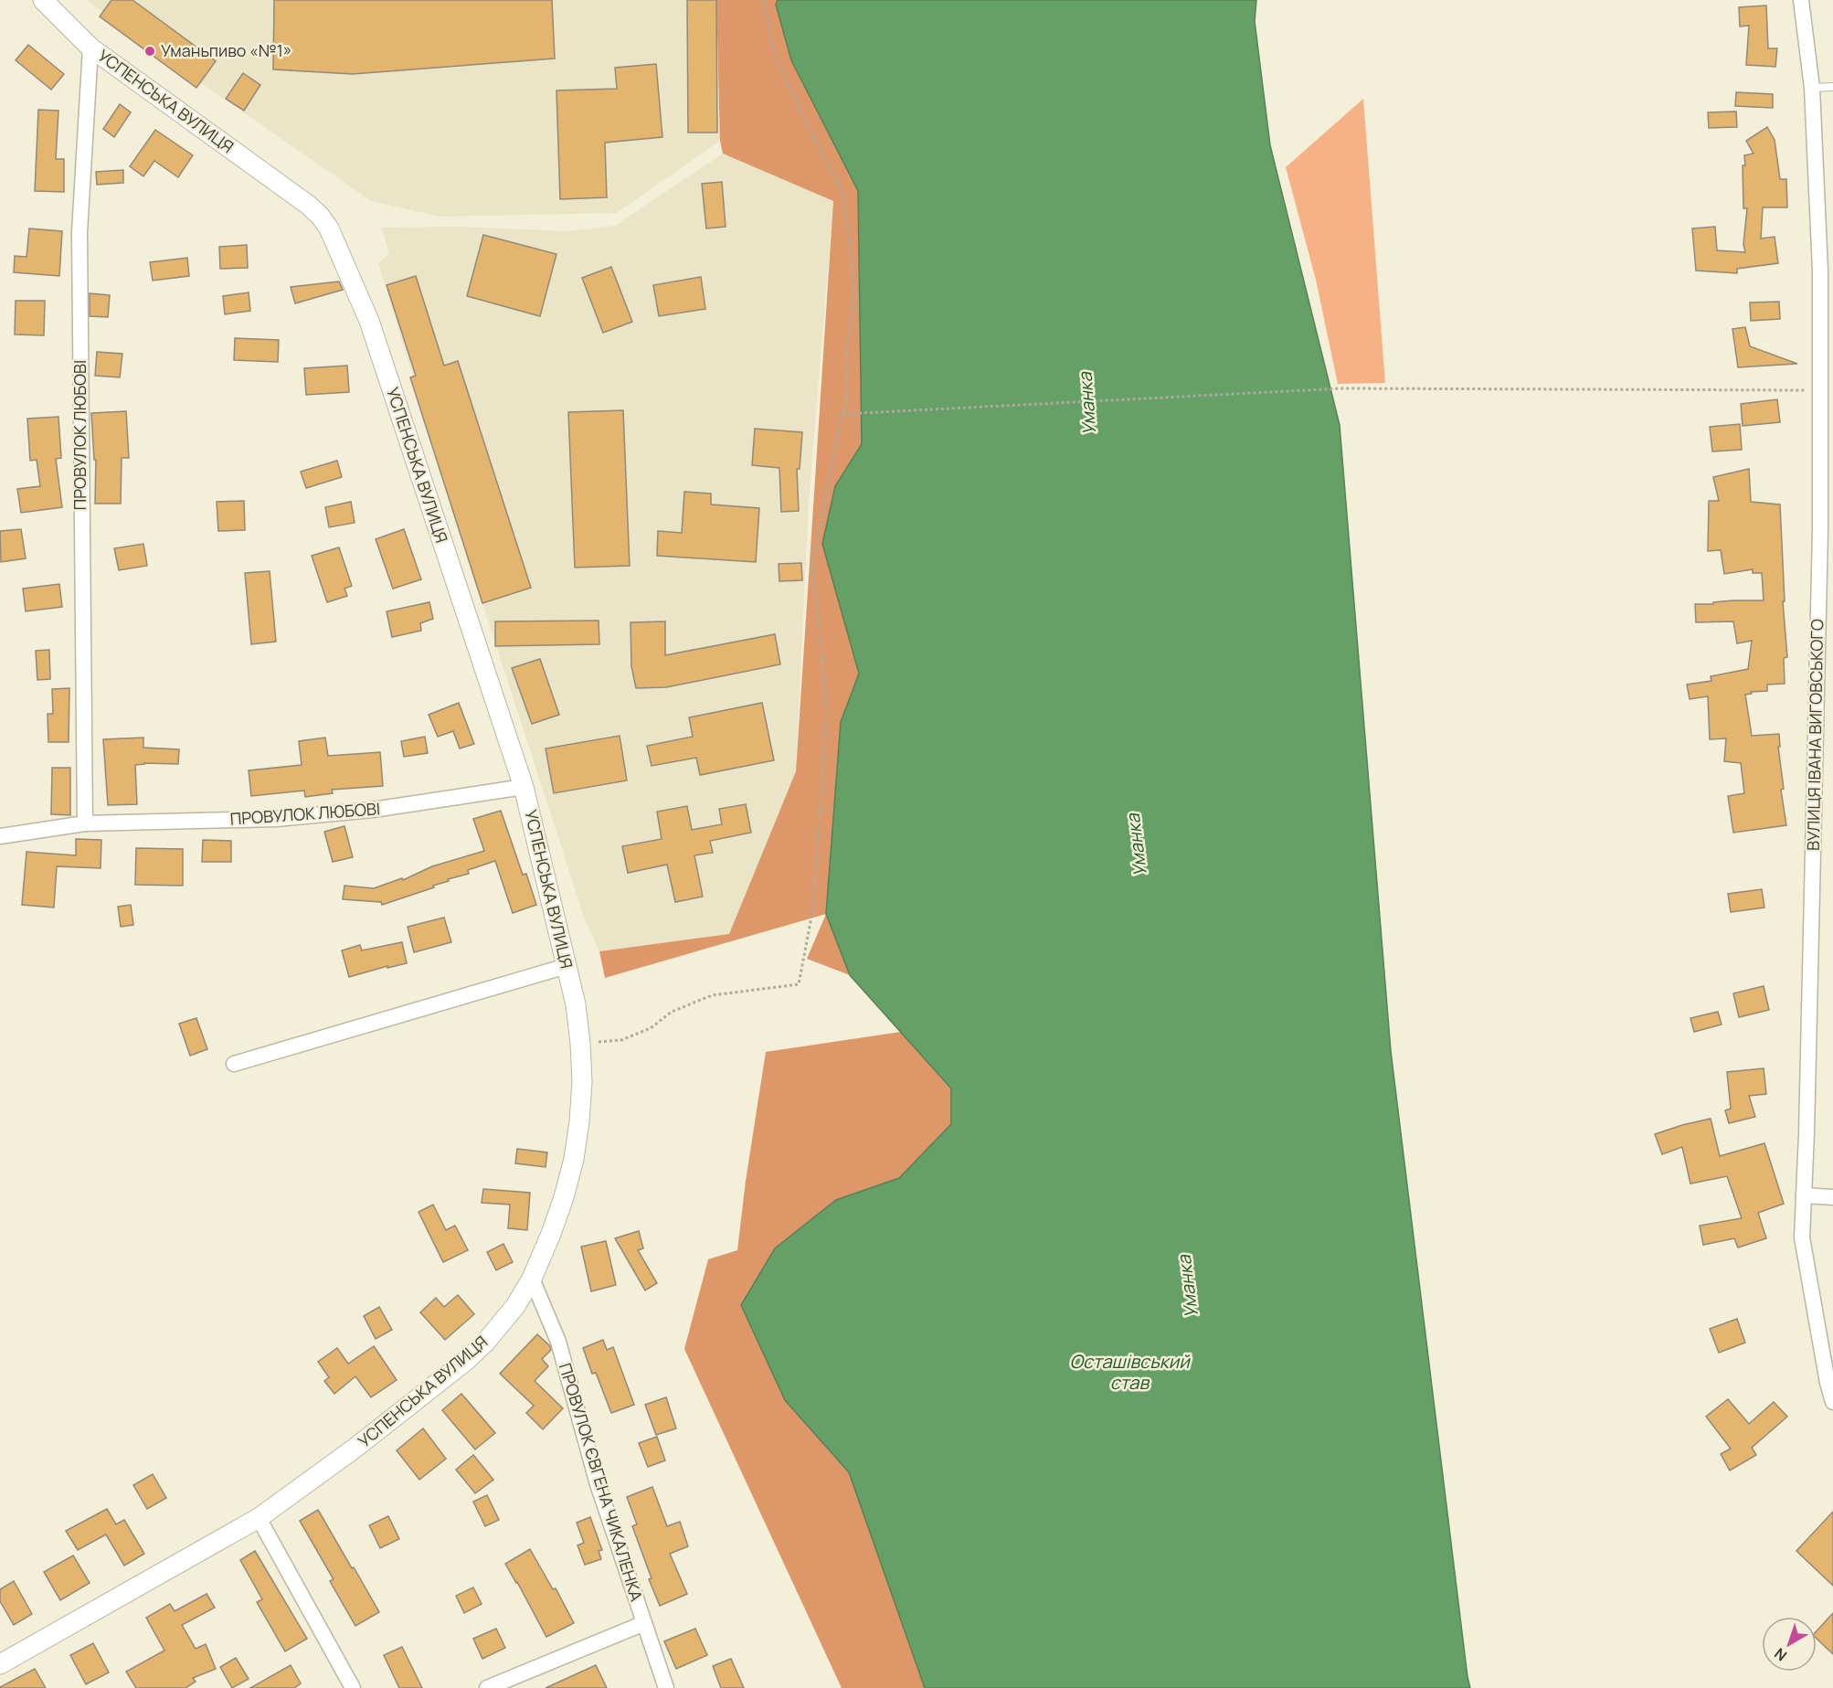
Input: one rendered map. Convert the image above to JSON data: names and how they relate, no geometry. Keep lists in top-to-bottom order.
{
  "streets": {
    "street": [
      "УСПЕНСЬКА ВУЛИЦЯ",
      "ПРОВУЛОК ЛЮБОВІ",
      "ВУЛИЦЯ ІВАНА ВИГОВСЬКОГО",
      "ПРОВУЛОК ЄВГЕНА ЧИКАЛЕНКА"
    ]
  },
  "crossings": [
    ["УСПЕНСЬКА ВУЛИЦЯ", "ПРОВУЛОК ЛЮБОВІ"],
    ["УСПЕНСЬКА ВУЛИЦЯ", "ПРОВУЛОК ЄВГЕНА ЧИКАЛЕНКА"]
  ],
  "water": ["Уманка", "Осташівський став"],
  "places": ["Уманьпиво «№1»"],
  "north": "bottom left"
}
